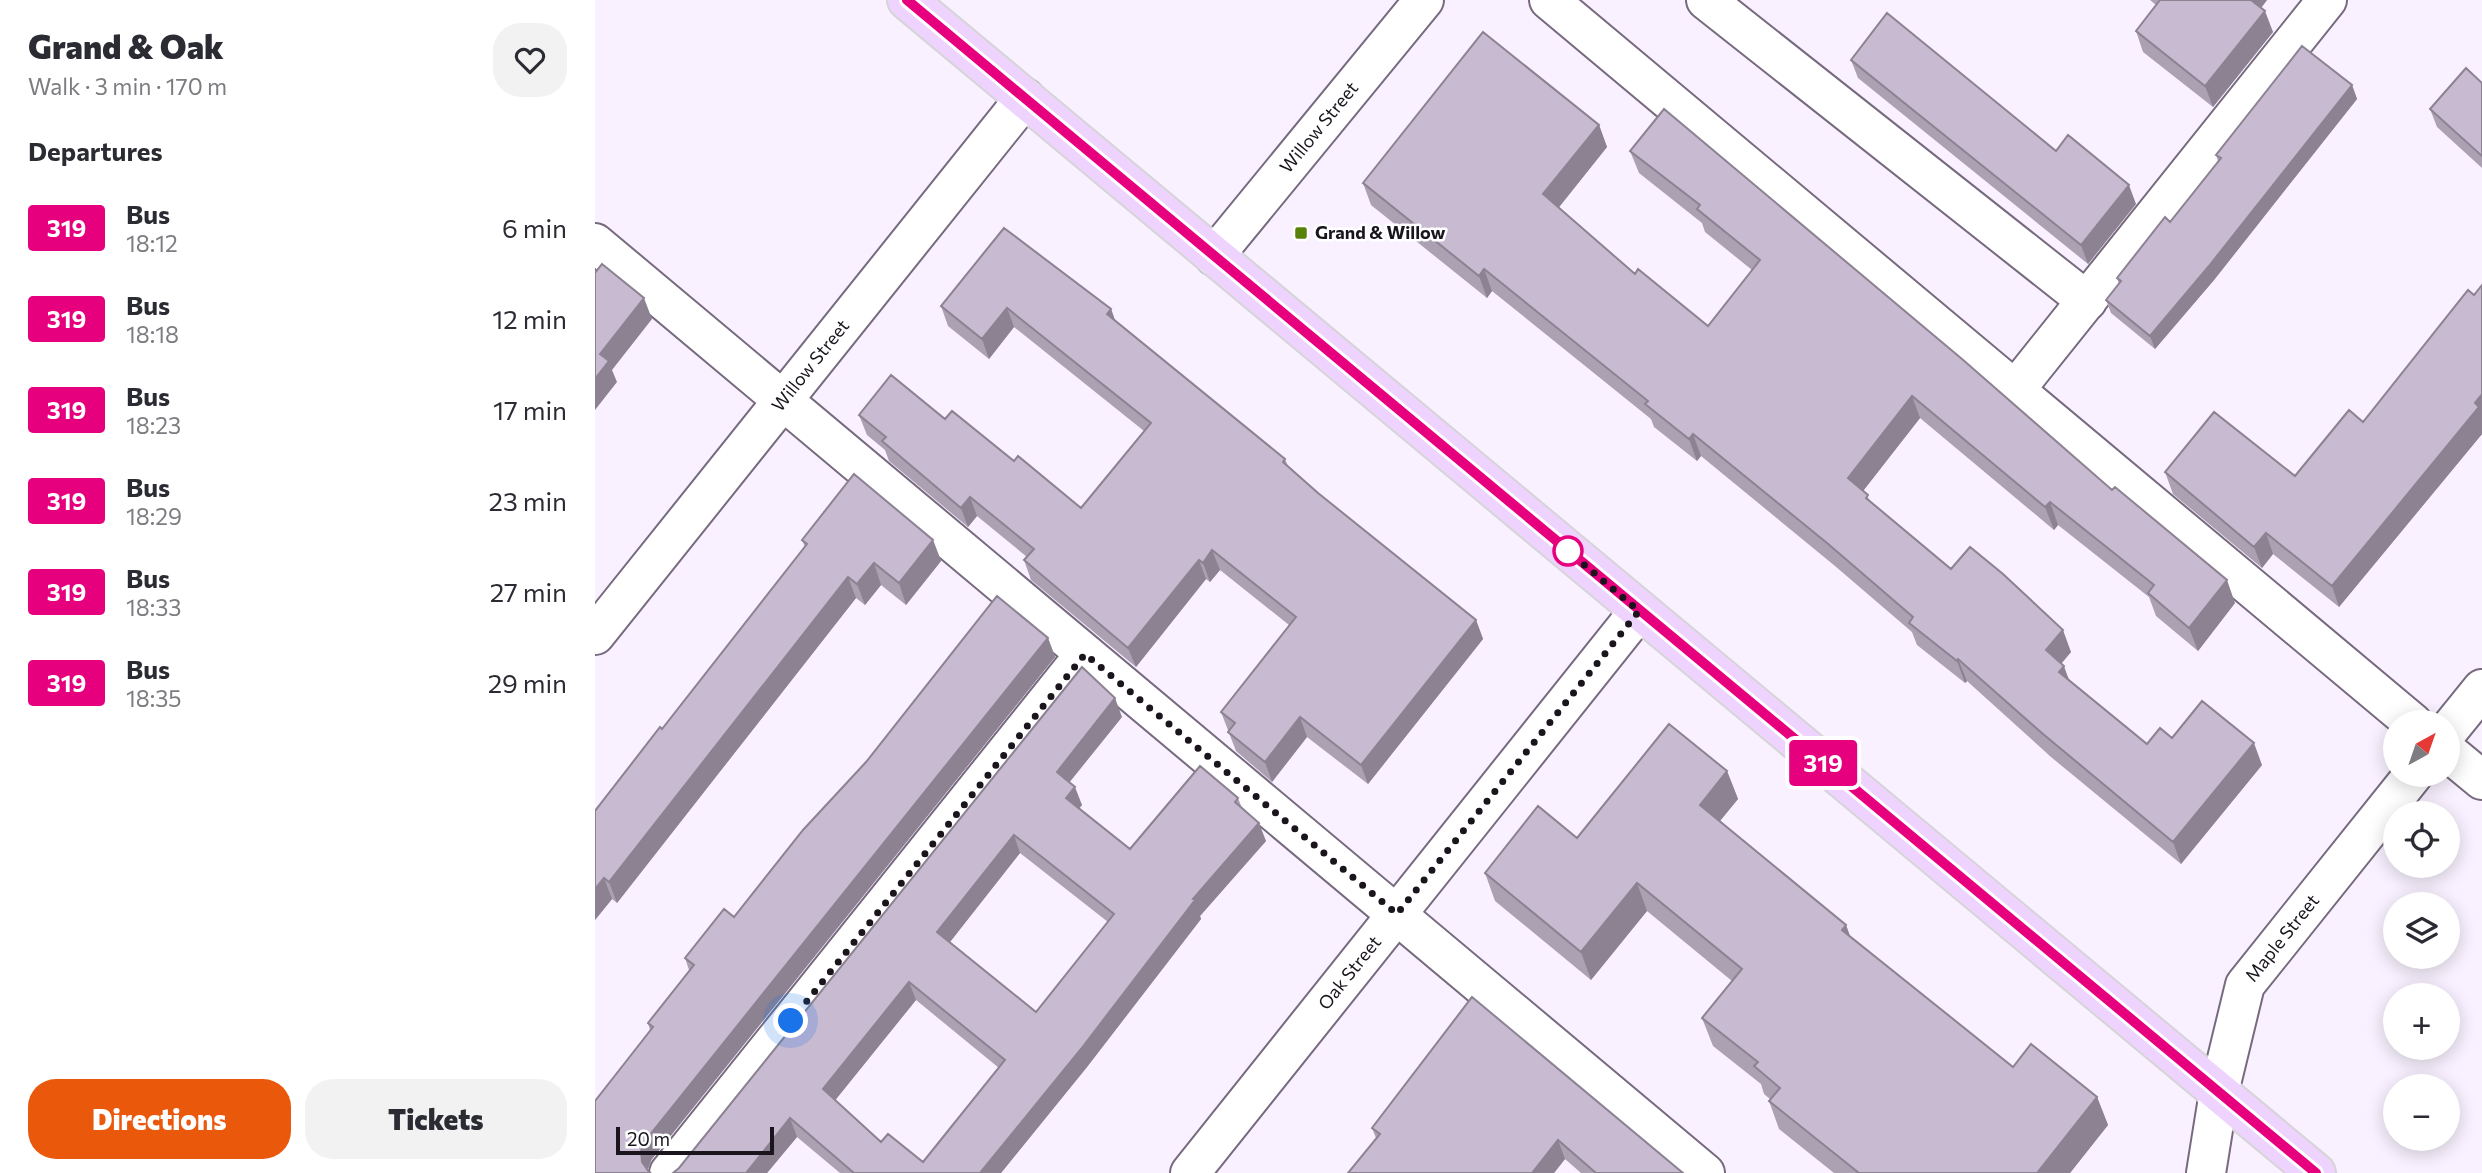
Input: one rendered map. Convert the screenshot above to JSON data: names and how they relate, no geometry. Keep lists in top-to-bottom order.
{
  "streets": {
    "street": ["Willow Street", "Maple Street", "Oak Street"]
  },
  "places": {
    "transit": ["Grand & Willow"]
  },
  "lines": ["bus line 319"],
  "scale_bar": "20 m",
  "north": "top right",
  "page": {
    "heading": [
      ["Grand & Oak", "Walk · 3 min · 170 m"],
      "Departures"
    ],
    "on_map": "319",
    "list": [
      {
        "mark": "319",
        "name": "Bus",
        "note": "18:12",
        "value": "6 min"
      },
      {
        "mark": "319",
        "name": "Bus",
        "note": "18:18",
        "value": "12 min"
      },
      {
        "mark": "319",
        "name": "Bus",
        "note": "18:23",
        "value": "17 min"
      },
      {
        "mark": "319",
        "name": "Bus",
        "note": "18:29",
        "value": "23 min"
      },
      {
        "mark": "319",
        "name": "Bus",
        "note": "18:33",
        "value": "27 min"
      },
      {
        "mark": "319",
        "name": "Bus",
        "note": "18:35",
        "value": "29 min"
      }
    ],
    "map_buttons": ["+", "−"],
    "buttons": ["Directions", "Tickets"],
    "scale": "20 m"
  }
}
